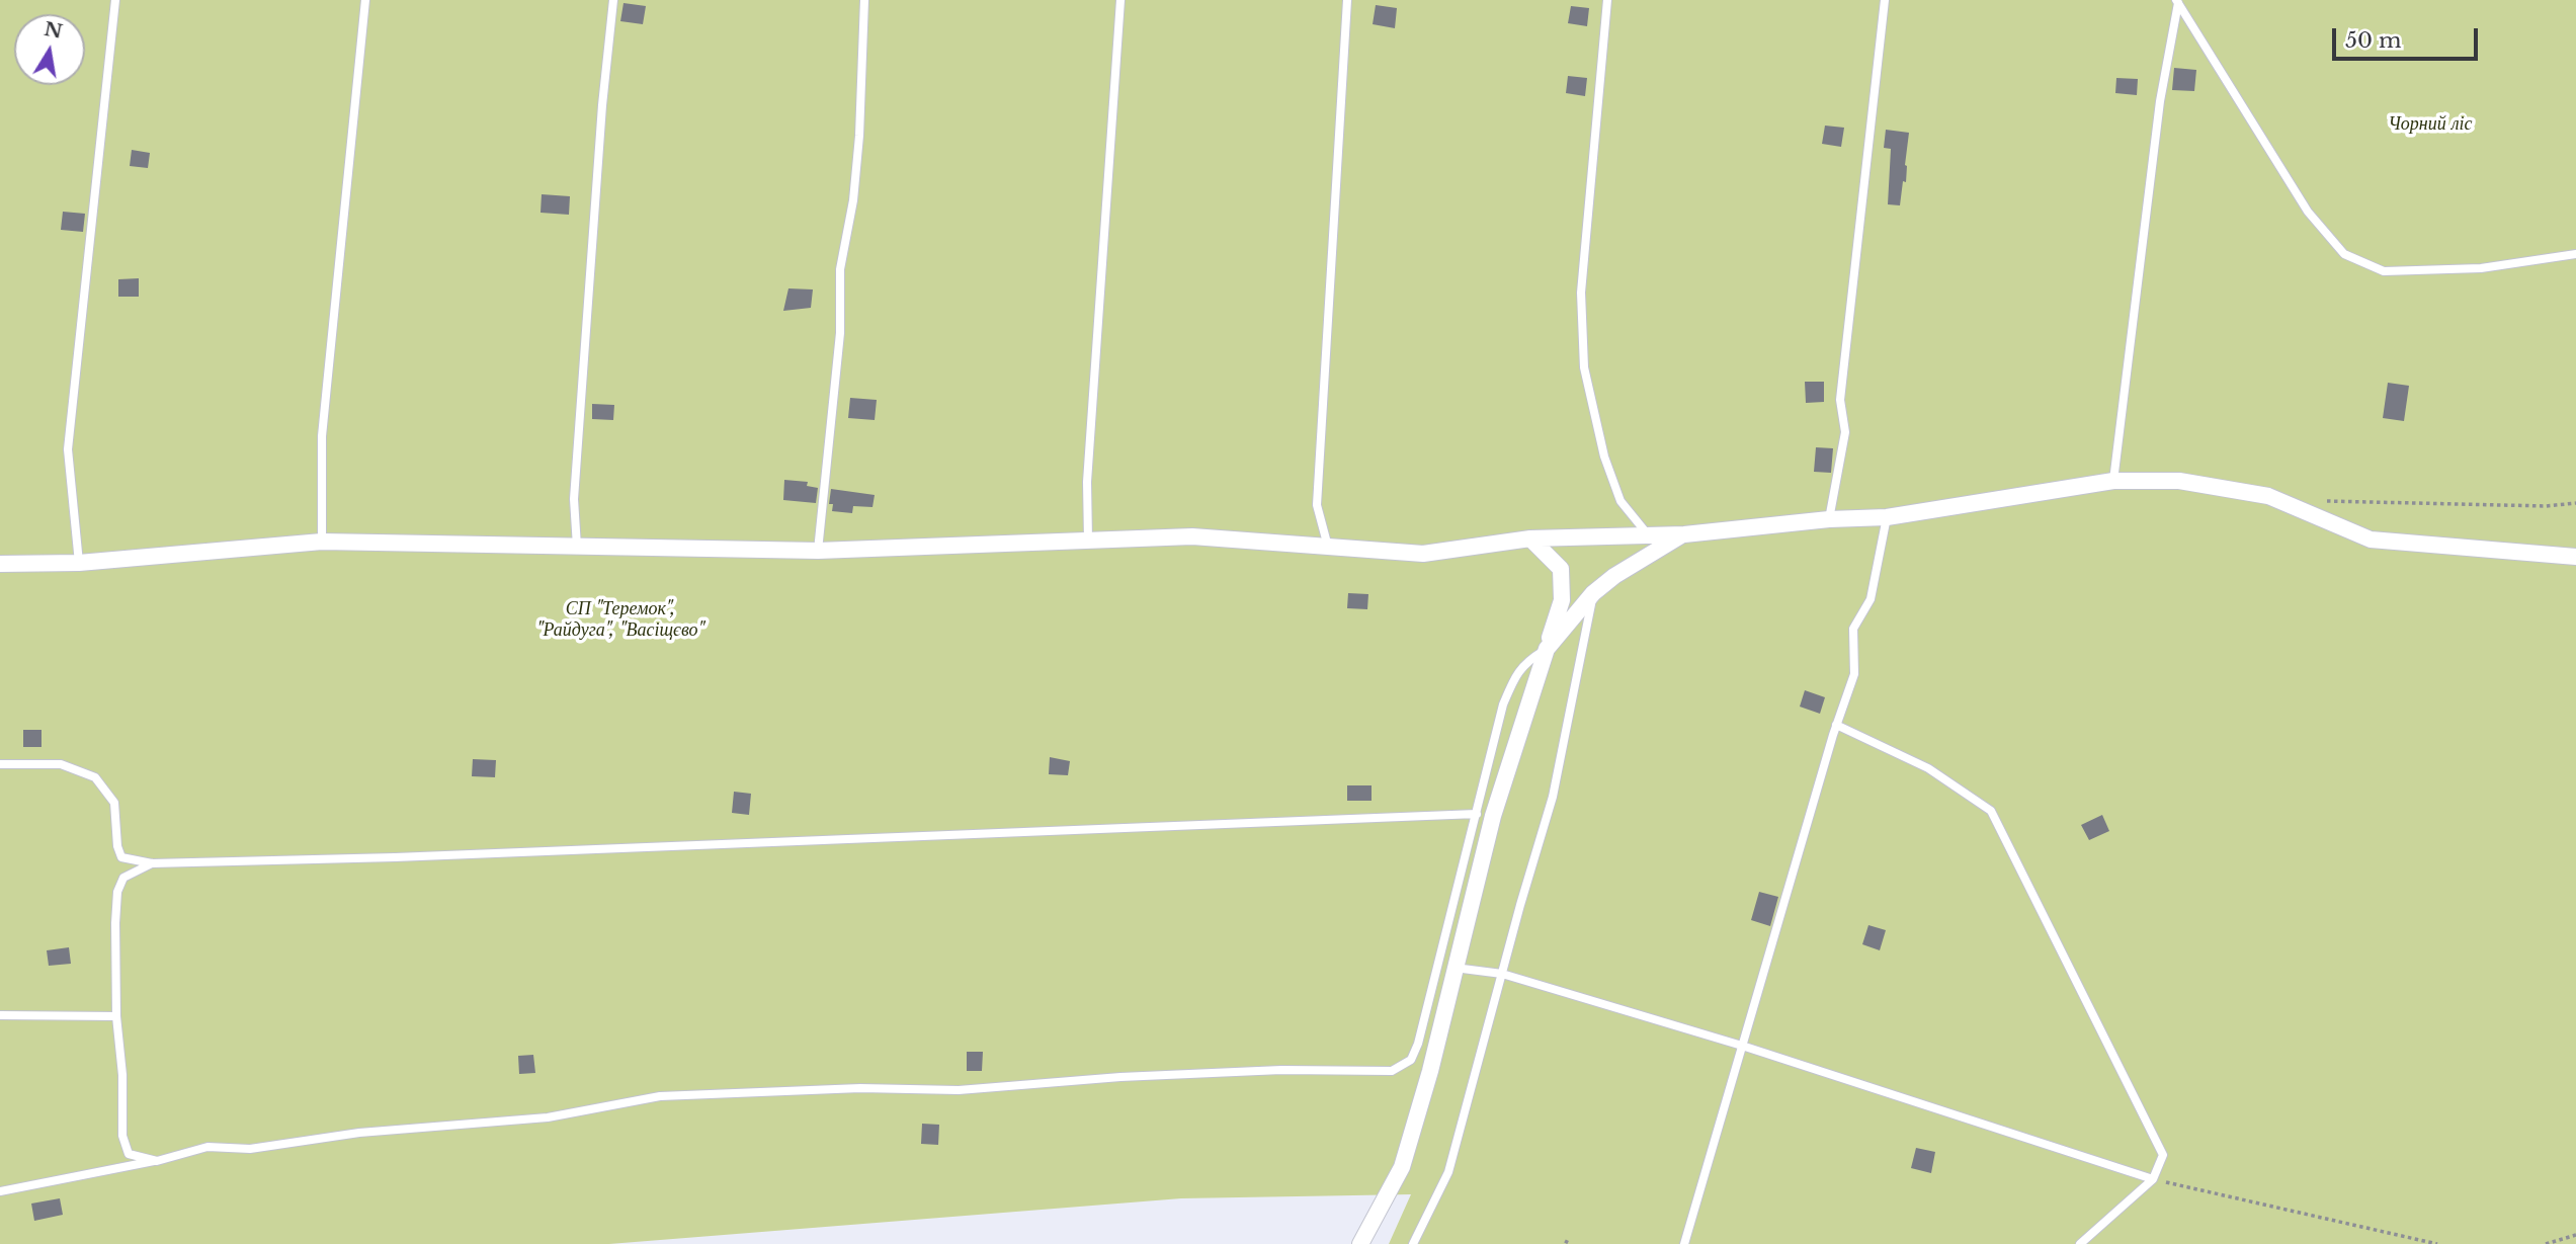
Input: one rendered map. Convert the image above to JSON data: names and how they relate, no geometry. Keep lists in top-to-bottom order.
{
  "parks": ["Чорний ліс", "СП \"Теремок\", \"Райдуга\", \"Васіщєво\""],
  "scale_bar": "50 m",
  "north": "top"
}
